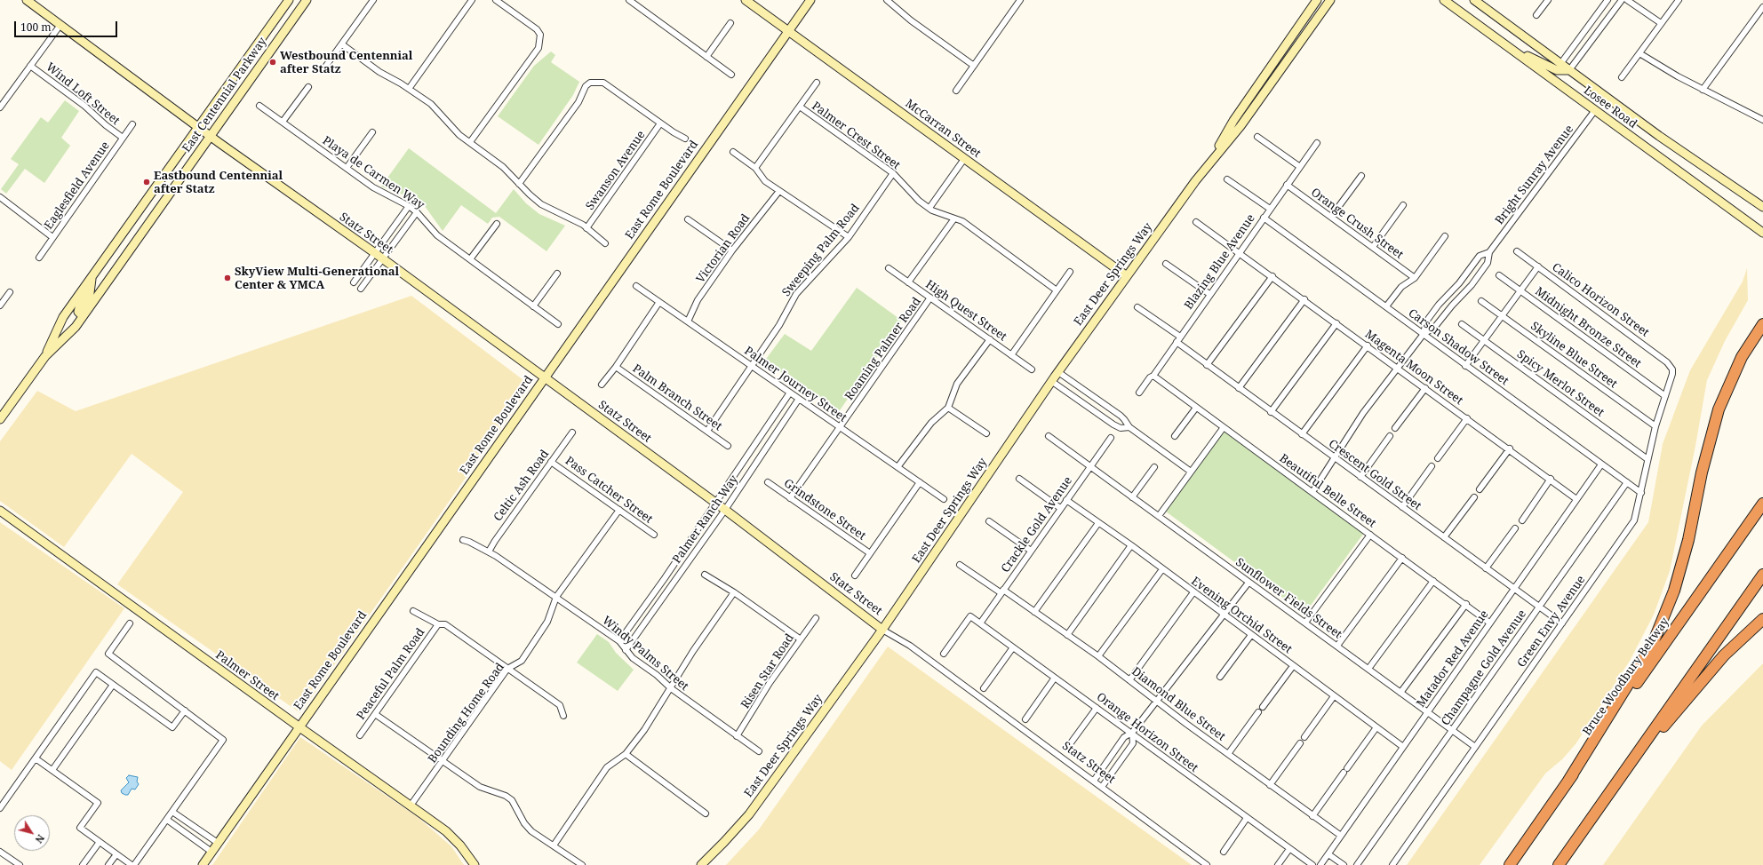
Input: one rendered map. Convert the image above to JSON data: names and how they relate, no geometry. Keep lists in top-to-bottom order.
{
  "streets": {
    "highway": ["Bruce Woodbury Beltway"],
    "street": [
      "Wind Loft Street",
      "East Centennial Parkway",
      "Losee Road",
      "McCarran Street",
      "Palmer Crest Street",
      "Swanson Avenue",
      "Playa de Carmen Way",
      "Bright Sunray Avenue",
      "Eaglesfield Avenue",
      "East Rome Boulevard",
      "Orange Crush Street",
      "Statz Street",
      "Victorian Road",
      "Sweeping Palm Road",
      "Blazing Blue Avenue",
      "East Deer Springs Way",
      "Calico Horizon Street",
      "High Quest Street",
      "Midnight Bronze Street",
      "Carson Shadow Street",
      "Roaming Palmer Road",
      "Skyline Blue Street",
      "Magenta Moon Street",
      "Spicy Merlot Street",
      "Palmer Journey Street",
      "Palm Branch Street",
      "Crescent Gold Street",
      "Celtic Ash Road",
      "Pass Catcher Street",
      "Beautiful Belle Street",
      "Grindstone Street",
      "Palmer Ranch Way",
      "Crackle Gold Avenue",
      "Sunflower Fields Street",
      "Evening Orchid Street",
      "Green Envy Avenue",
      "Windy Palms Street",
      "Matador Red Avenue",
      "Champagne Gold Avenue",
      "Risen Star Road",
      "Peaceful Palm Road",
      "Palmer Street",
      "Diamond Blue Street",
      "Bounding Home Road",
      "Orange Horizon Street"
    ]
  },
  "crossings": [
    ["Wind Loft Street", "Eaglesfield Avenue"],
    ["East Centennial Parkway", "Statz Street"],
    ["Losee Road", "Bright Sunray Avenue"],
    ["McCarran Street", "East Rome Boulevard"],
    ["McCarran Street", "East Deer Springs Way"],
    ["Palmer Crest Street", "Sweeping Palm Road"],
    ["Bright Sunray Avenue", "Carson Shadow Street"],
    ["East Rome Boulevard", "Statz Street"],
    ["East Rome Boulevard", "Palmer Street"],
    ["Orange Crush Street", "Blazing Blue Avenue"],
    ["Statz Street", "East Deer Springs Way"],
    ["Statz Street", "Palmer Ranch Way"],
    ["Victorian Road", "Palmer Journey Street"],
    ["Sweeping Palm Road", "Palmer Journey Street"],
    ["Sweeping Palm Road", "Palm Branch Street"],
    ["Blazing Blue Avenue", "Carson Shadow Street"],
    ["Blazing Blue Avenue", "Magenta Moon Street"],
    ["Blazing Blue Avenue", "Crescent Gold Street"],
    ["Blazing Blue Avenue", "Beautiful Belle Street"],
    ["Calico Horizon Street", "Green Envy Avenue"],
    ["High Quest Street", "Roaming Palmer Road"],
    ["Midnight Bronze Street", "Green Envy Avenue"],
    ["Carson Shadow Street", "Green Envy Avenue"],
    ["Carson Shadow Street", "Matador Red Avenue"],
    ["Carson Shadow Street", "Champagne Gold Avenue"],
    ["Roaming Palmer Road", "Palmer Journey Street"],
    ["Roaming Palmer Road", "Grindstone Street"],
    ["Skyline Blue Street", "Green Envy Avenue"],
    ["Magenta Moon Street", "Matador Red Avenue"],
    ["Spicy Merlot Street", "Green Envy Avenue"],
    ["Palmer Journey Street", "Palmer Ranch Way"],
    ["Crescent Gold Street", "Green Envy Avenue"],
    ["Crescent Gold Street", "Matador Red Avenue"],
    ["Crescent Gold Street", "Champagne Gold Avenue"],
    ["Celtic Ash Road", "Pass Catcher Street"],
    ["Celtic Ash Road", "Windy Palms Street"],
    ["Pass Catcher Street", "Bounding Home Road"],
    ["Beautiful Belle Street", "Matador Red Avenue"],
    ["Palmer Ranch Way", "Windy Palms Street"],
    ["Crackle Gold Avenue", "Sunflower Fields Street"],
    ["Crackle Gold Avenue", "Evening Orchid Street"],
    ["Crackle Gold Avenue", "Diamond Blue Street"],
    ["Crackle Gold Avenue", "Orange Horizon Street"],
    ["Sunflower Fields Street", "Green Envy Avenue"],
    ["Sunflower Fields Street", "Matador Red Avenue"],
    ["Sunflower Fields Street", "Champagne Gold Avenue"],
    ["Evening Orchid Street", "Matador Red Avenue"],
    ["Windy Palms Street", "Risen Star Road"],
    ["Windy Palms Street", "Bounding Home Road"],
    ["Matador Red Avenue", "Diamond Blue Street"],
    ["Palmer Street", "Bounding Home Road"]
  ],
  "places": ["Westbound Centennial after Statz", "Eastbound Centennial after Statz", "SkyView Multi-Generational Center & YMCA"],
  "scale_bar": "100 m",
  "north": "bottom right"
}
